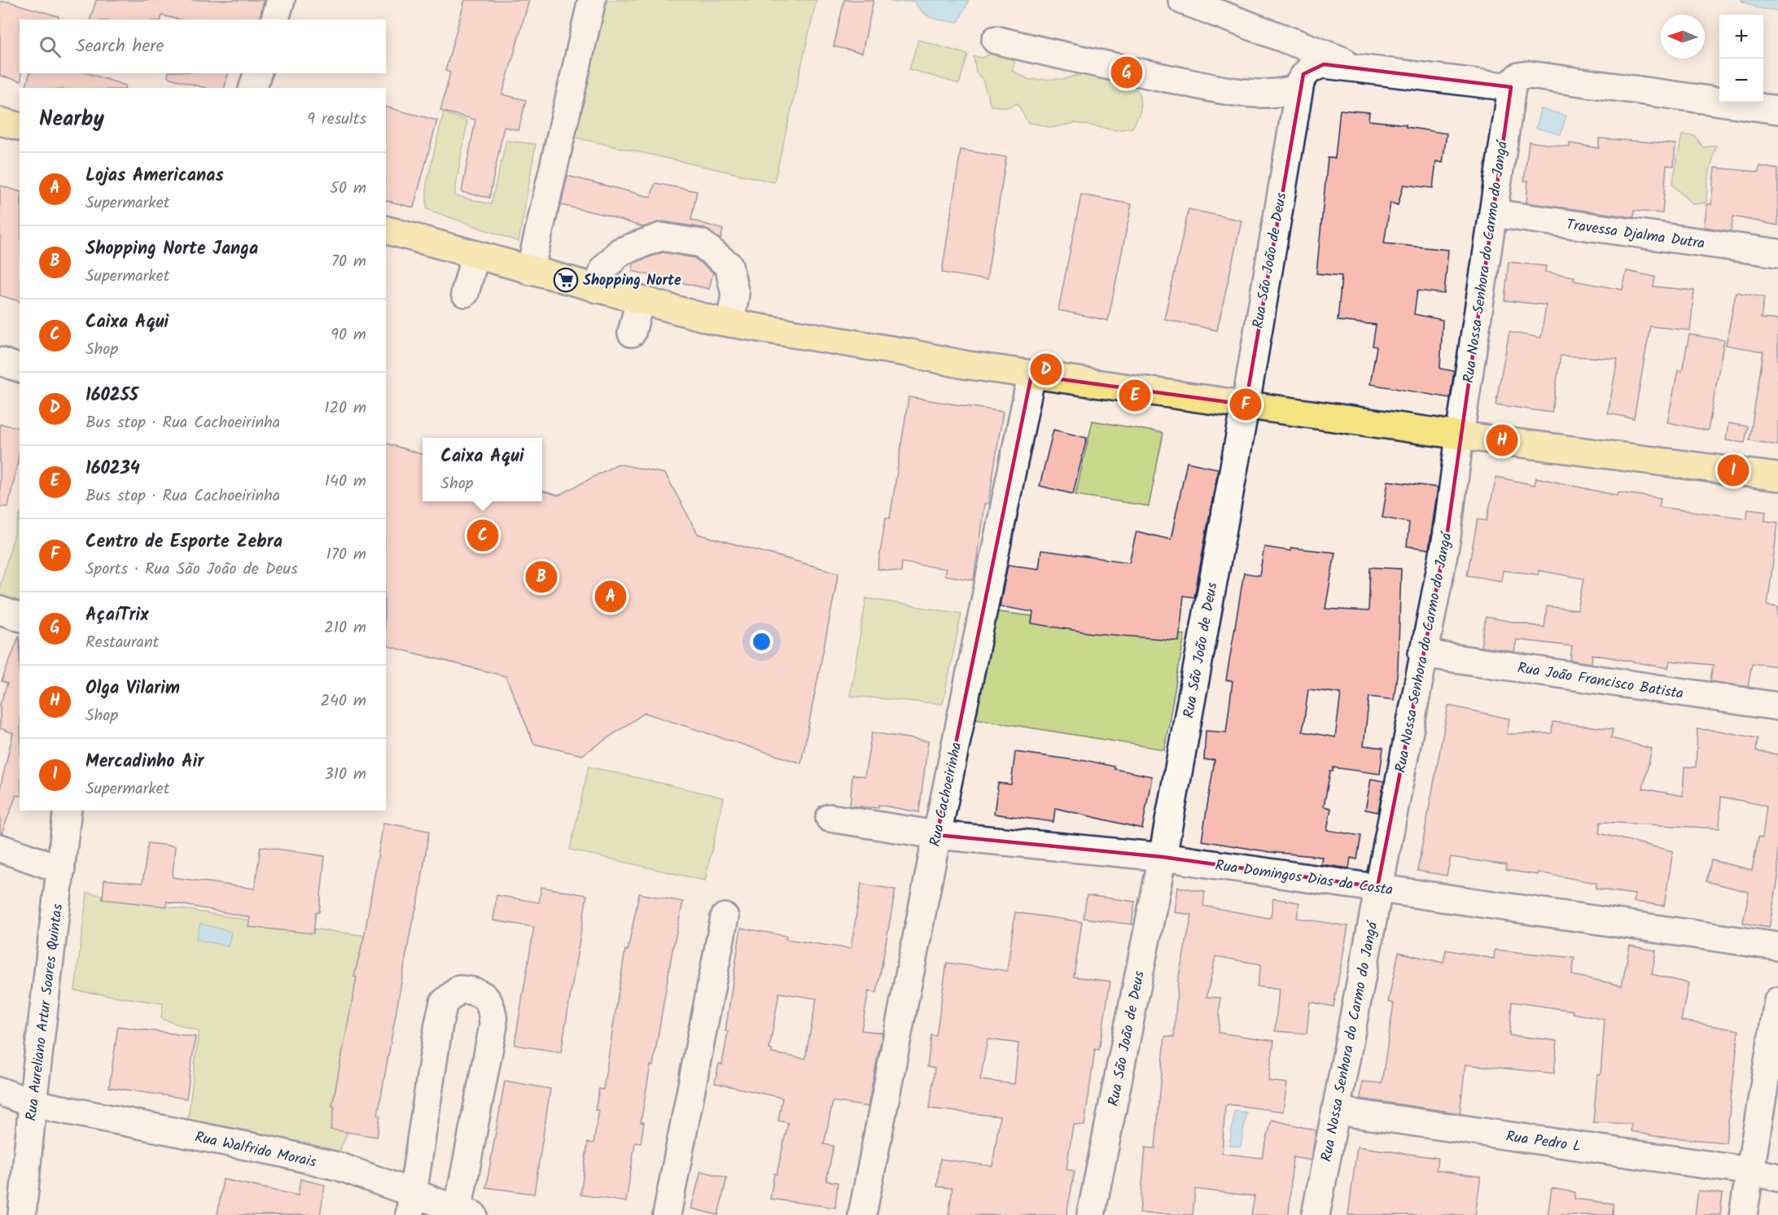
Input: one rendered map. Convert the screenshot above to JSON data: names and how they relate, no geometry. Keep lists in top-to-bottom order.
{
  "streets": {
    "street": [
      "Travessa Djalma Dutra",
      "Rua São João de Deus",
      "Rua Nossa Senhora do Carmo do Jangá",
      "Rua João Francisco Batista",
      "Rua Cachoeirinha",
      "Rua Domingos Dias da Costa",
      "Rua Aureliano Artur Soares Quintas",
      "Rua Pedro L",
      "Rua Walfrido Morais"
    ]
  },
  "crossings": [
    ["Travessa Djalma Dutra", "Rua Nossa Senhora do Carmo do Jangá"],
    ["Rua São João de Deus", "Rua Domingos Dias da Costa"],
    ["Rua Nossa Senhora do Carmo do Jangá", "Rua João Francisco Batista"],
    ["Rua Nossa Senhora do Carmo do Jangá", "Rua Domingos Dias da Costa"],
    ["Rua Nossa Senhora do Carmo do Jangá", "Rua Pedro L"],
    ["Rua Cachoeirinha", "Rua Domingos Dias da Costa"],
    ["Rua Aureliano Artur Soares Quintas", "Rua Walfrido Morais"]
  ],
  "places": {
    "supermarket": ["Shopping Norte"]
  },
  "north": "left",
  "page": {
    "map_buttons": ["+", "−"],
    "search": "Search here",
    "pins": [
      "G",
      "D",
      "E",
      "F",
      "H",
      "I",
      "C",
      "B",
      "A"
    ],
    "heading": ["Nearby", "9 results"],
    "list": [
      {
        "mark": "A",
        "name": "Lojas Americanas",
        "note": "Supermarket",
        "value": "50 m"
      },
      {
        "mark": "B",
        "name": "Shopping Norte Janga",
        "note": "Supermarket",
        "value": "70 m"
      },
      {
        "mark": "C",
        "name": "Caixa Aqui",
        "note": "Shop",
        "value": "90 m"
      },
      {
        "mark": "D",
        "name": "160255",
        "note": "Bus stop · Rua Cachoeirinha",
        "value": "120 m"
      },
      {
        "mark": "E",
        "name": "160234",
        "note": "Bus stop · Rua Cachoeirinha",
        "value": "140 m"
      },
      {
        "mark": "F",
        "name": "Centro de Esporte Zebra",
        "note": "Sports · Rua São João de Deus",
        "value": "170 m"
      },
      {
        "mark": "G",
        "name": "AçaíTrix",
        "note": "Restaurant",
        "value": "210 m"
      },
      {
        "mark": "H",
        "name": "Olga Vilarim",
        "note": "Shop",
        "value": "240 m"
      },
      {
        "mark": "I",
        "name": "Mercadinho Air",
        "note": "Supermarket",
        "value": "310 m"
      }
    ],
    "popup": ["Caixa Aqui", "Shop"]
  }
}
